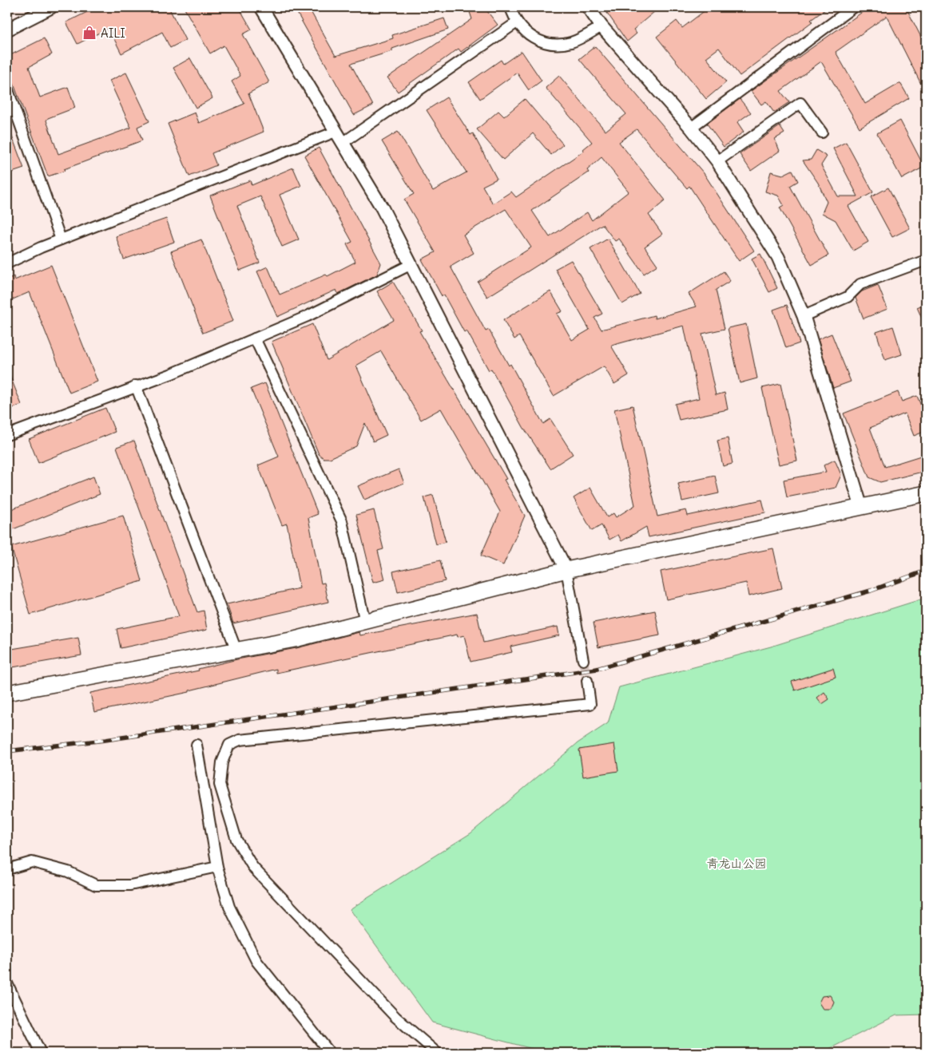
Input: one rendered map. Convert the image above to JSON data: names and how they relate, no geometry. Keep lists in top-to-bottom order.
{
  "parks": ["青龙山公园"],
  "places": {
    "shop": ["AILI"]
  }
}
